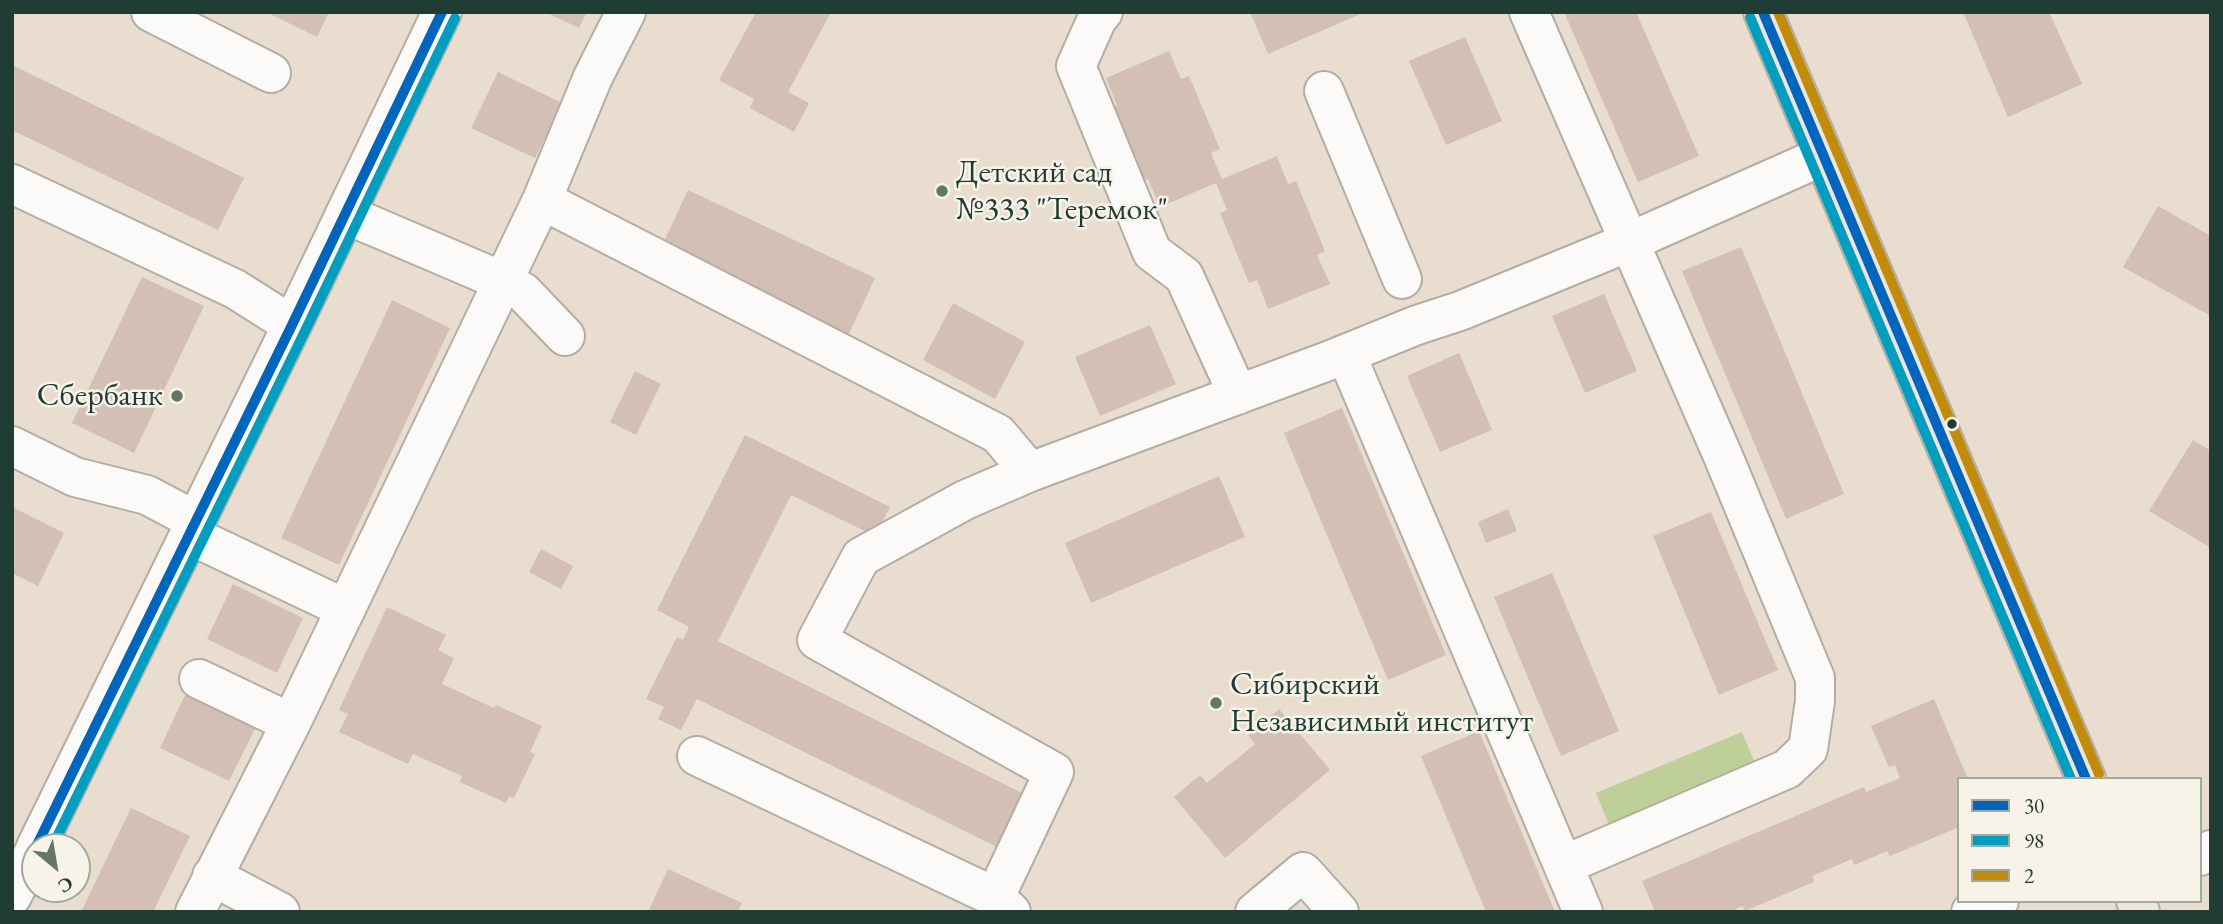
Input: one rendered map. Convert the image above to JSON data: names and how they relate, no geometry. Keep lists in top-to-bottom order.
{
  "places": ["Детский сад №333 \"Теремок\"", "Сбербанк", "Сибирский Независимый институт"],
  "lines": ["transit line 30", "transit line 2", "transit line 98"],
  "legend": ["30", "98", "2"],
  "north": "bottom right"
}
